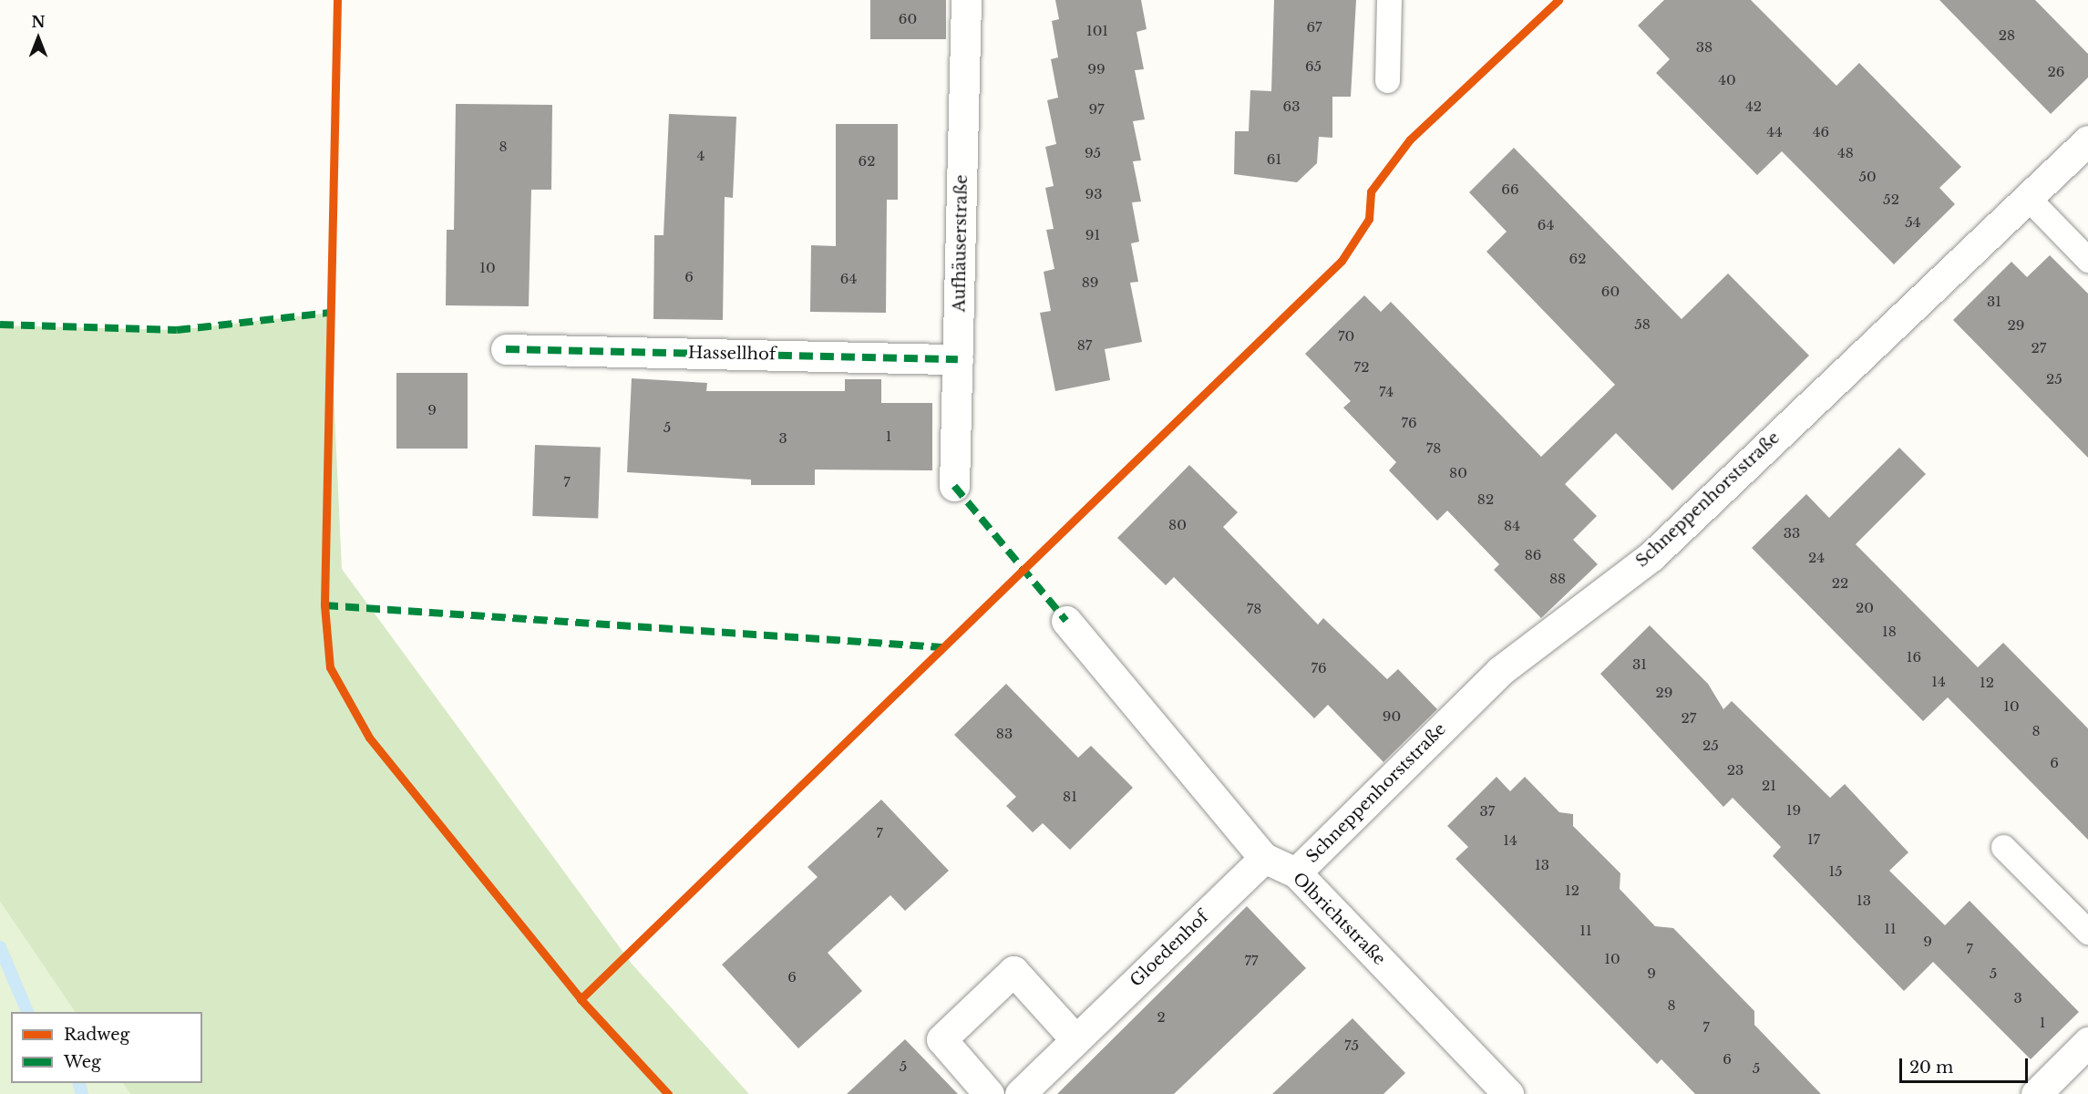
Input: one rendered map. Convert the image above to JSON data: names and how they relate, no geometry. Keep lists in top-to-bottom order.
{
  "streets": {
    "street": [
      "Aufhäuserstraße",
      "Hassellhof",
      "Schneppenhorststraße",
      "Olbrichtstraße",
      "Gloedenhof"
    ]
  },
  "crossings": [
    ["Aufhäuserstraße", "Hassellhof"],
    ["Schneppenhorststraße", "Olbrichtstraße"],
    ["Olbrichtstraße", "Gloedenhof"]
  ],
  "house_numbers": [
    "60",
    "67",
    "101",
    "28",
    "38",
    "65",
    "99",
    "26",
    "40",
    "63",
    "42",
    "97",
    "44",
    "46",
    "8",
    "95",
    "48",
    "4",
    "61",
    "62",
    "50",
    "66",
    "93",
    "52",
    "54",
    "64",
    "91",
    "62",
    "10",
    "6",
    "64",
    "89",
    "60",
    "31",
    "58",
    "29",
    "70",
    "87",
    "27",
    "72",
    "25",
    "74",
    "9",
    "76",
    "5",
    "1",
    "3",
    "78",
    "80",
    "7",
    "82",
    "80",
    "84",
    "33",
    "86",
    "24",
    "88",
    "22",
    "20",
    "78",
    "18",
    "16",
    "31",
    "76",
    "14",
    "12",
    "29",
    "10",
    "90",
    "27",
    "8",
    "83",
    "25",
    "6",
    "23",
    "21",
    "81",
    "19",
    "37",
    "7",
    "17",
    "14",
    "13",
    "15",
    "12",
    "13",
    "11",
    "11",
    "9",
    "7",
    "10",
    "77",
    "9",
    "5",
    "6",
    "3",
    "8",
    "2",
    "1",
    "7",
    "75",
    "6",
    "5",
    "5"
  ],
  "legend": ["Radweg", "Weg"],
  "scale_bar": "20 m",
  "north": "top"
}
